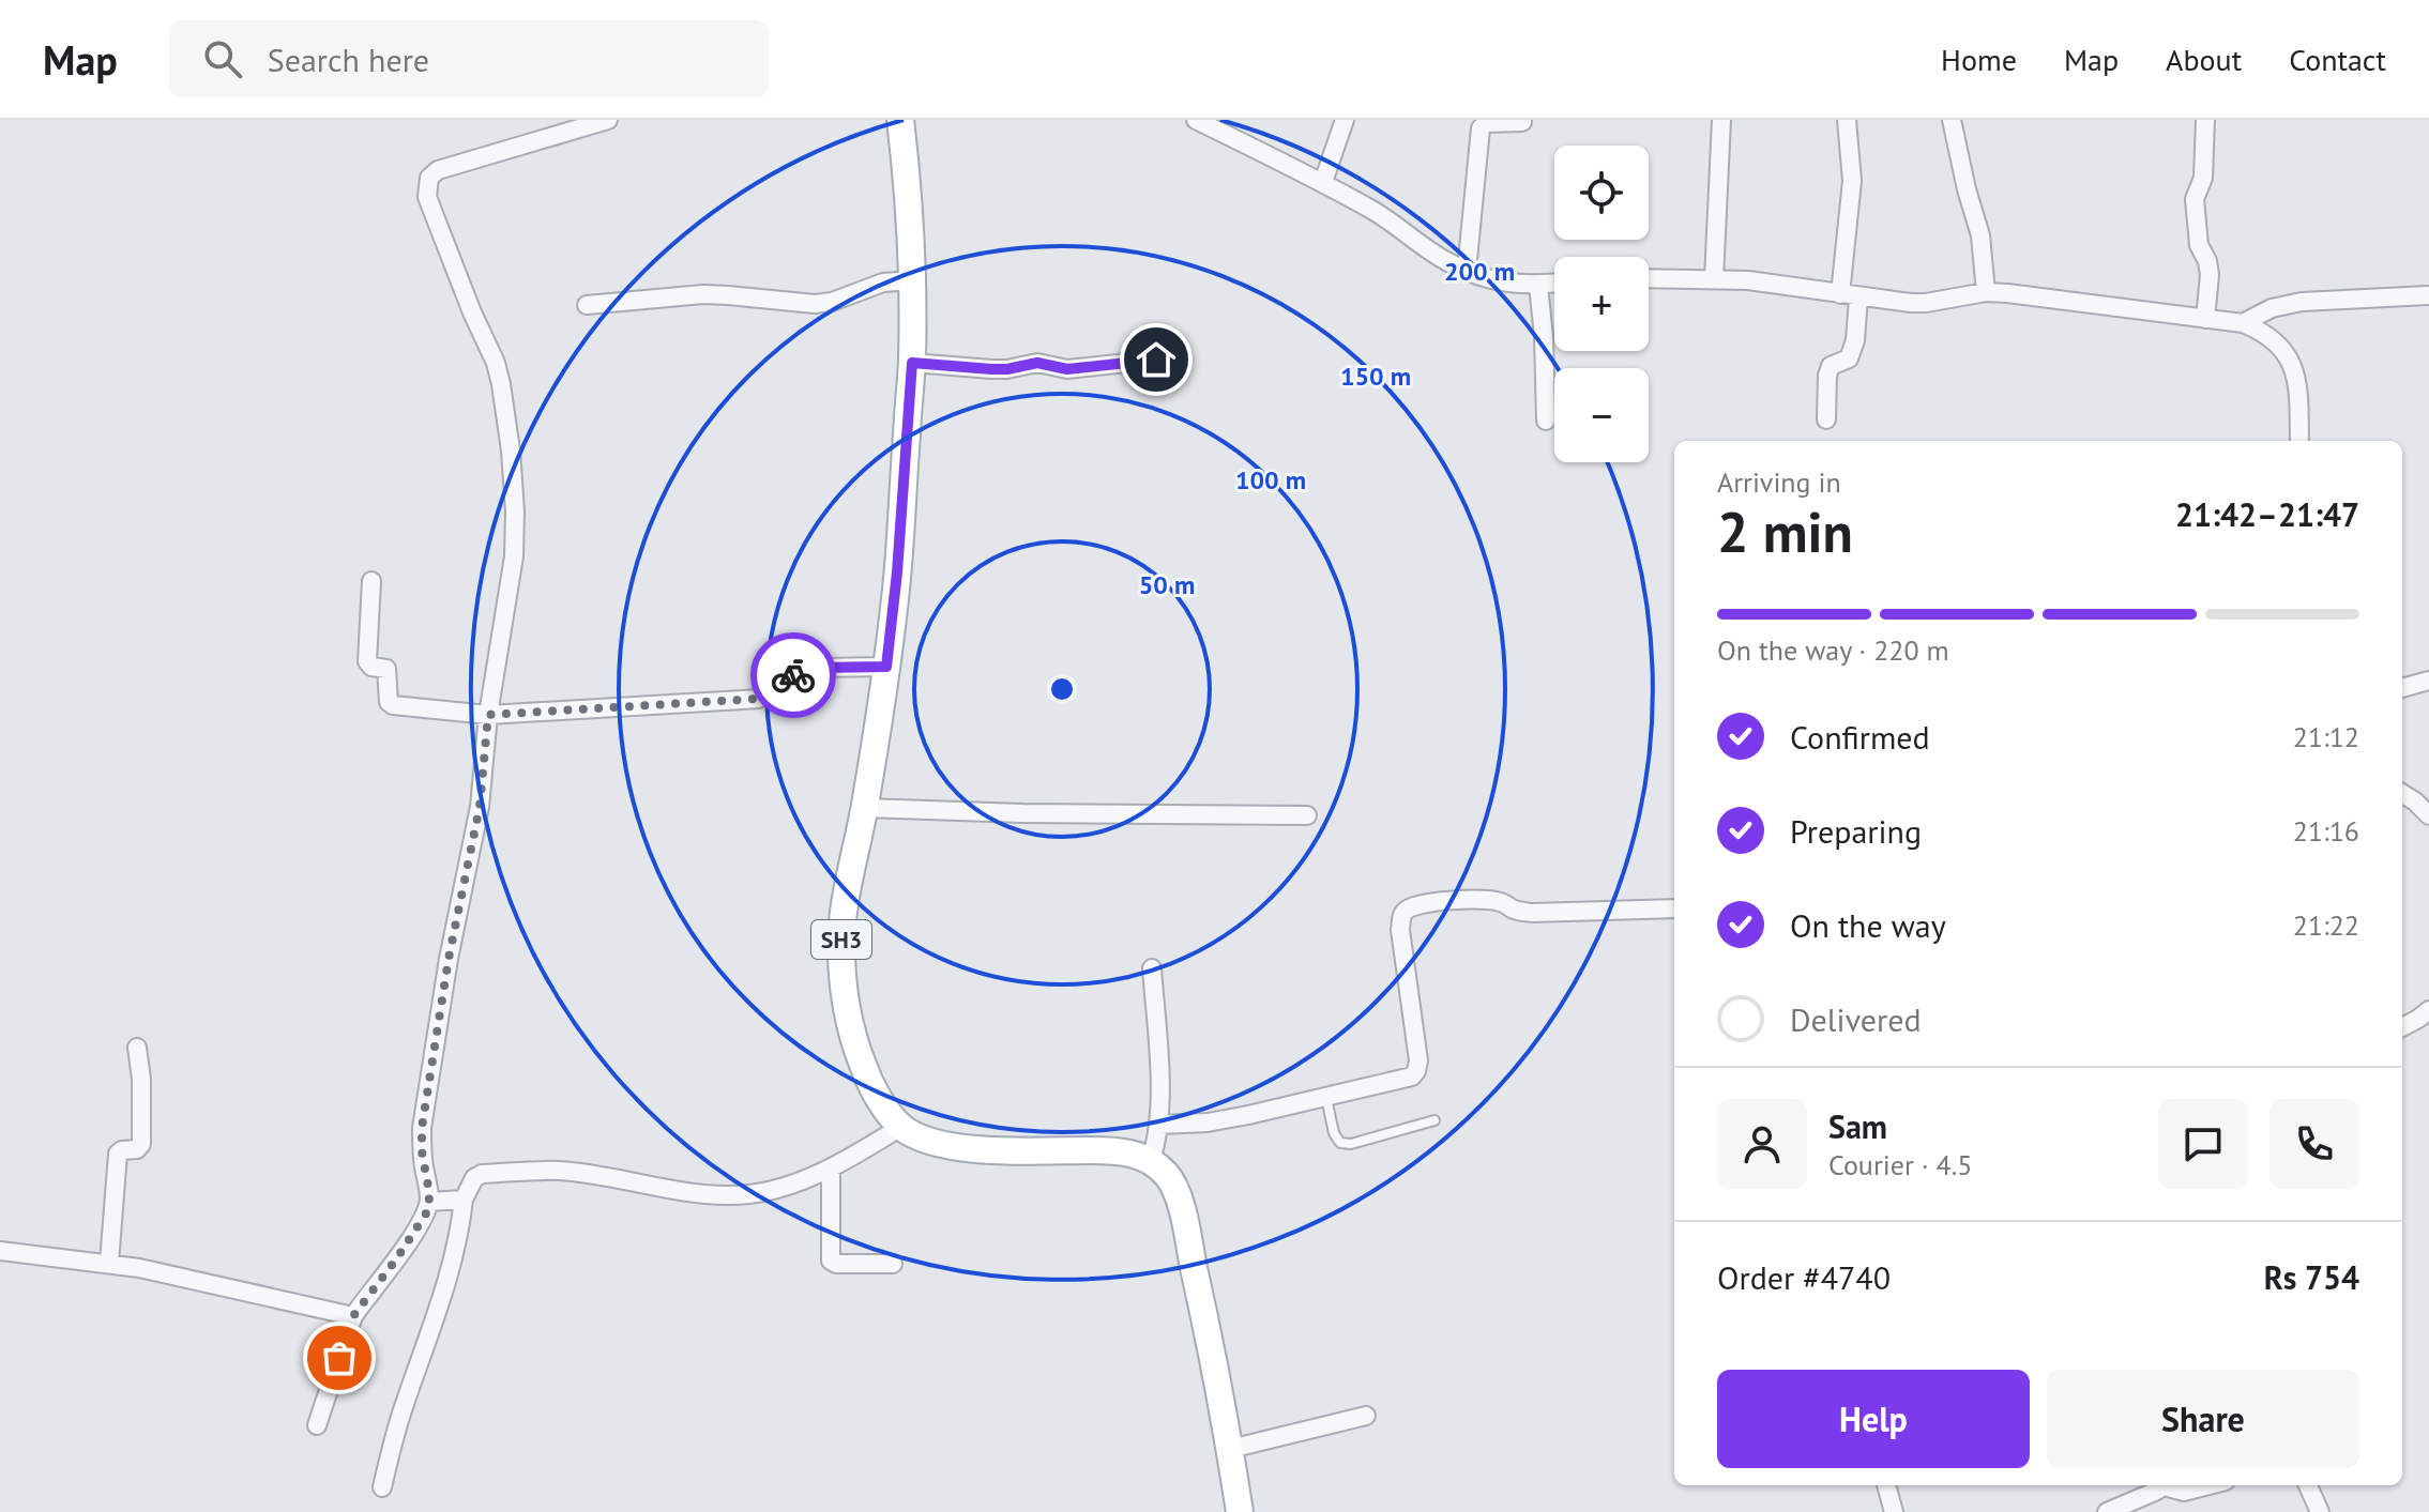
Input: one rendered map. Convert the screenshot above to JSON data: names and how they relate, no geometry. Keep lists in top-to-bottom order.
{
  "streets": {
    "main road": ["SH3"]
  },
  "page": {
    "header": "Map",
    "search": "Search here",
    "nav": [
      "Home",
      "Map",
      "About",
      "Contact"
    ],
    "map_buttons": ["+", "−"],
    "heading": ["2 min", "Arriving in", "21:42–21:47"],
    "panel": [
      "Sam",
      "Courier · 4.5",
      "Order #4740",
      "Rs 754"
    ],
    "bar": "On the way · 220 m",
    "list": [
      ["Confirmed", "21:12"],
      ["Preparing", "21:16"],
      ["On the way", "21:22"],
      "Delivered"
    ],
    "buttons": ["Help", "Share"]
  },
  "rings": [
    "200 m",
    "150 m",
    "100 m",
    "50 m"
  ]
}
